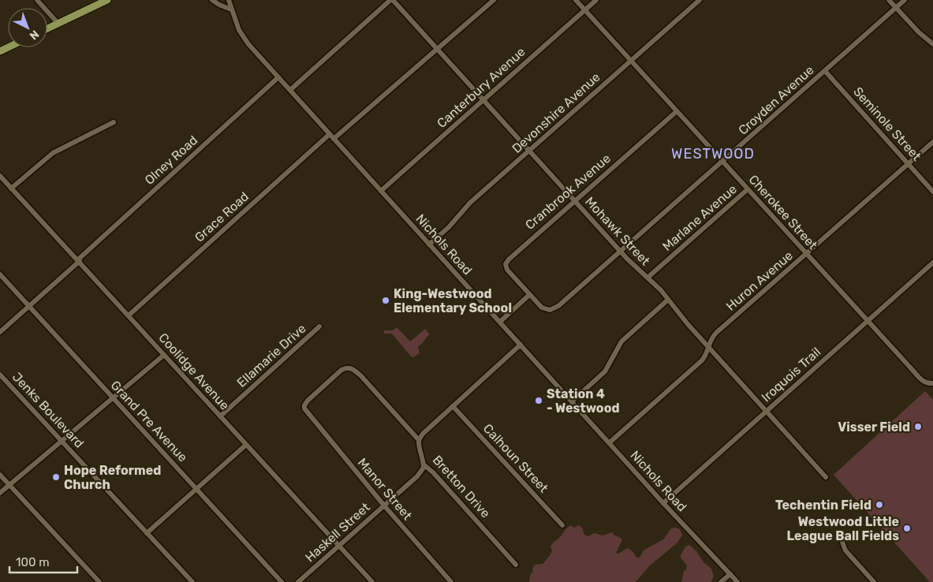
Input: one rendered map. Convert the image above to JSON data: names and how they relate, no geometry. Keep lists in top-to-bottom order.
{
  "streets": {
    "street": [
      "Canterbury Avenue",
      "Croyden Avenue",
      "Devonshire Avenue",
      "Seminole Street",
      "Olney Road",
      "Cranbrook Avenue",
      "Cherokee Street",
      "Grace Road",
      "Marlane Avenue",
      "Mohawk Street",
      "Nichols Road",
      "Huron Avenue",
      "Ellamarie Drive",
      "Coolidge Avenue",
      "Iroquois Trail",
      "Jenks Boulevard",
      "Grand Pre Avenue",
      "Calhoun Street",
      "Bretton Drive",
      "Manor Street",
      "Haskell Street"
    ]
  },
  "crossings": [
    ["Canterbury Avenue", "Cherokee Street"],
    ["Canterbury Avenue", "Mohawk Street"],
    ["Canterbury Avenue", "Nichols Road"],
    ["Croyden Avenue", "Seminole Street"],
    ["Croyden Avenue", "Cranbrook Avenue"],
    ["Croyden Avenue", "Cherokee Street"],
    ["Croyden Avenue", "Mohawk Street"],
    ["Devonshire Avenue", "Cherokee Street"],
    ["Devonshire Avenue", "Mohawk Street"],
    ["Devonshire Avenue", "Nichols Road"],
    ["Seminole Street", "Huron Avenue"],
    ["Olney Road", "Nichols Road"],
    ["Olney Road", "Coolidge Avenue"],
    ["Olney Road", "Grand Pre Avenue"],
    ["Cranbrook Avenue", "Cherokee Street"],
    ["Cranbrook Avenue", "Mohawk Street"],
    ["Cherokee Street", "Marlane Avenue"],
    ["Cherokee Street", "Huron Avenue"],
    ["Cherokee Street", "Iroquois Trail"],
    ["Grace Road", "Nichols Road"],
    ["Grace Road", "Coolidge Avenue"],
    ["Marlane Avenue", "Mohawk Street"],
    ["Mohawk Street", "Huron Avenue"],
    ["Mohawk Street", "Iroquois Trail"],
    ["Nichols Road", "Huron Avenue"],
    ["Nichols Road", "Iroquois Trail"],
    ["Ellamarie Drive", "Coolidge Avenue"],
    ["Coolidge Avenue", "Haskell Street"],
    ["Bretton Drive", "Manor Street"],
    ["Bretton Drive", "Haskell Street"],
    ["Manor Street", "Haskell Street"]
  ],
  "districts": ["WESTWOOD"],
  "places": [
    "King-Westwood Elementary School",
    "Station 4 - Westwood",
    "Visser Field",
    "Hope Reformed Church",
    "Techentin Field",
    "Westwood Little League Ball Fields"
  ],
  "scale_bar": "100 m",
  "north": "bottom right"
}
